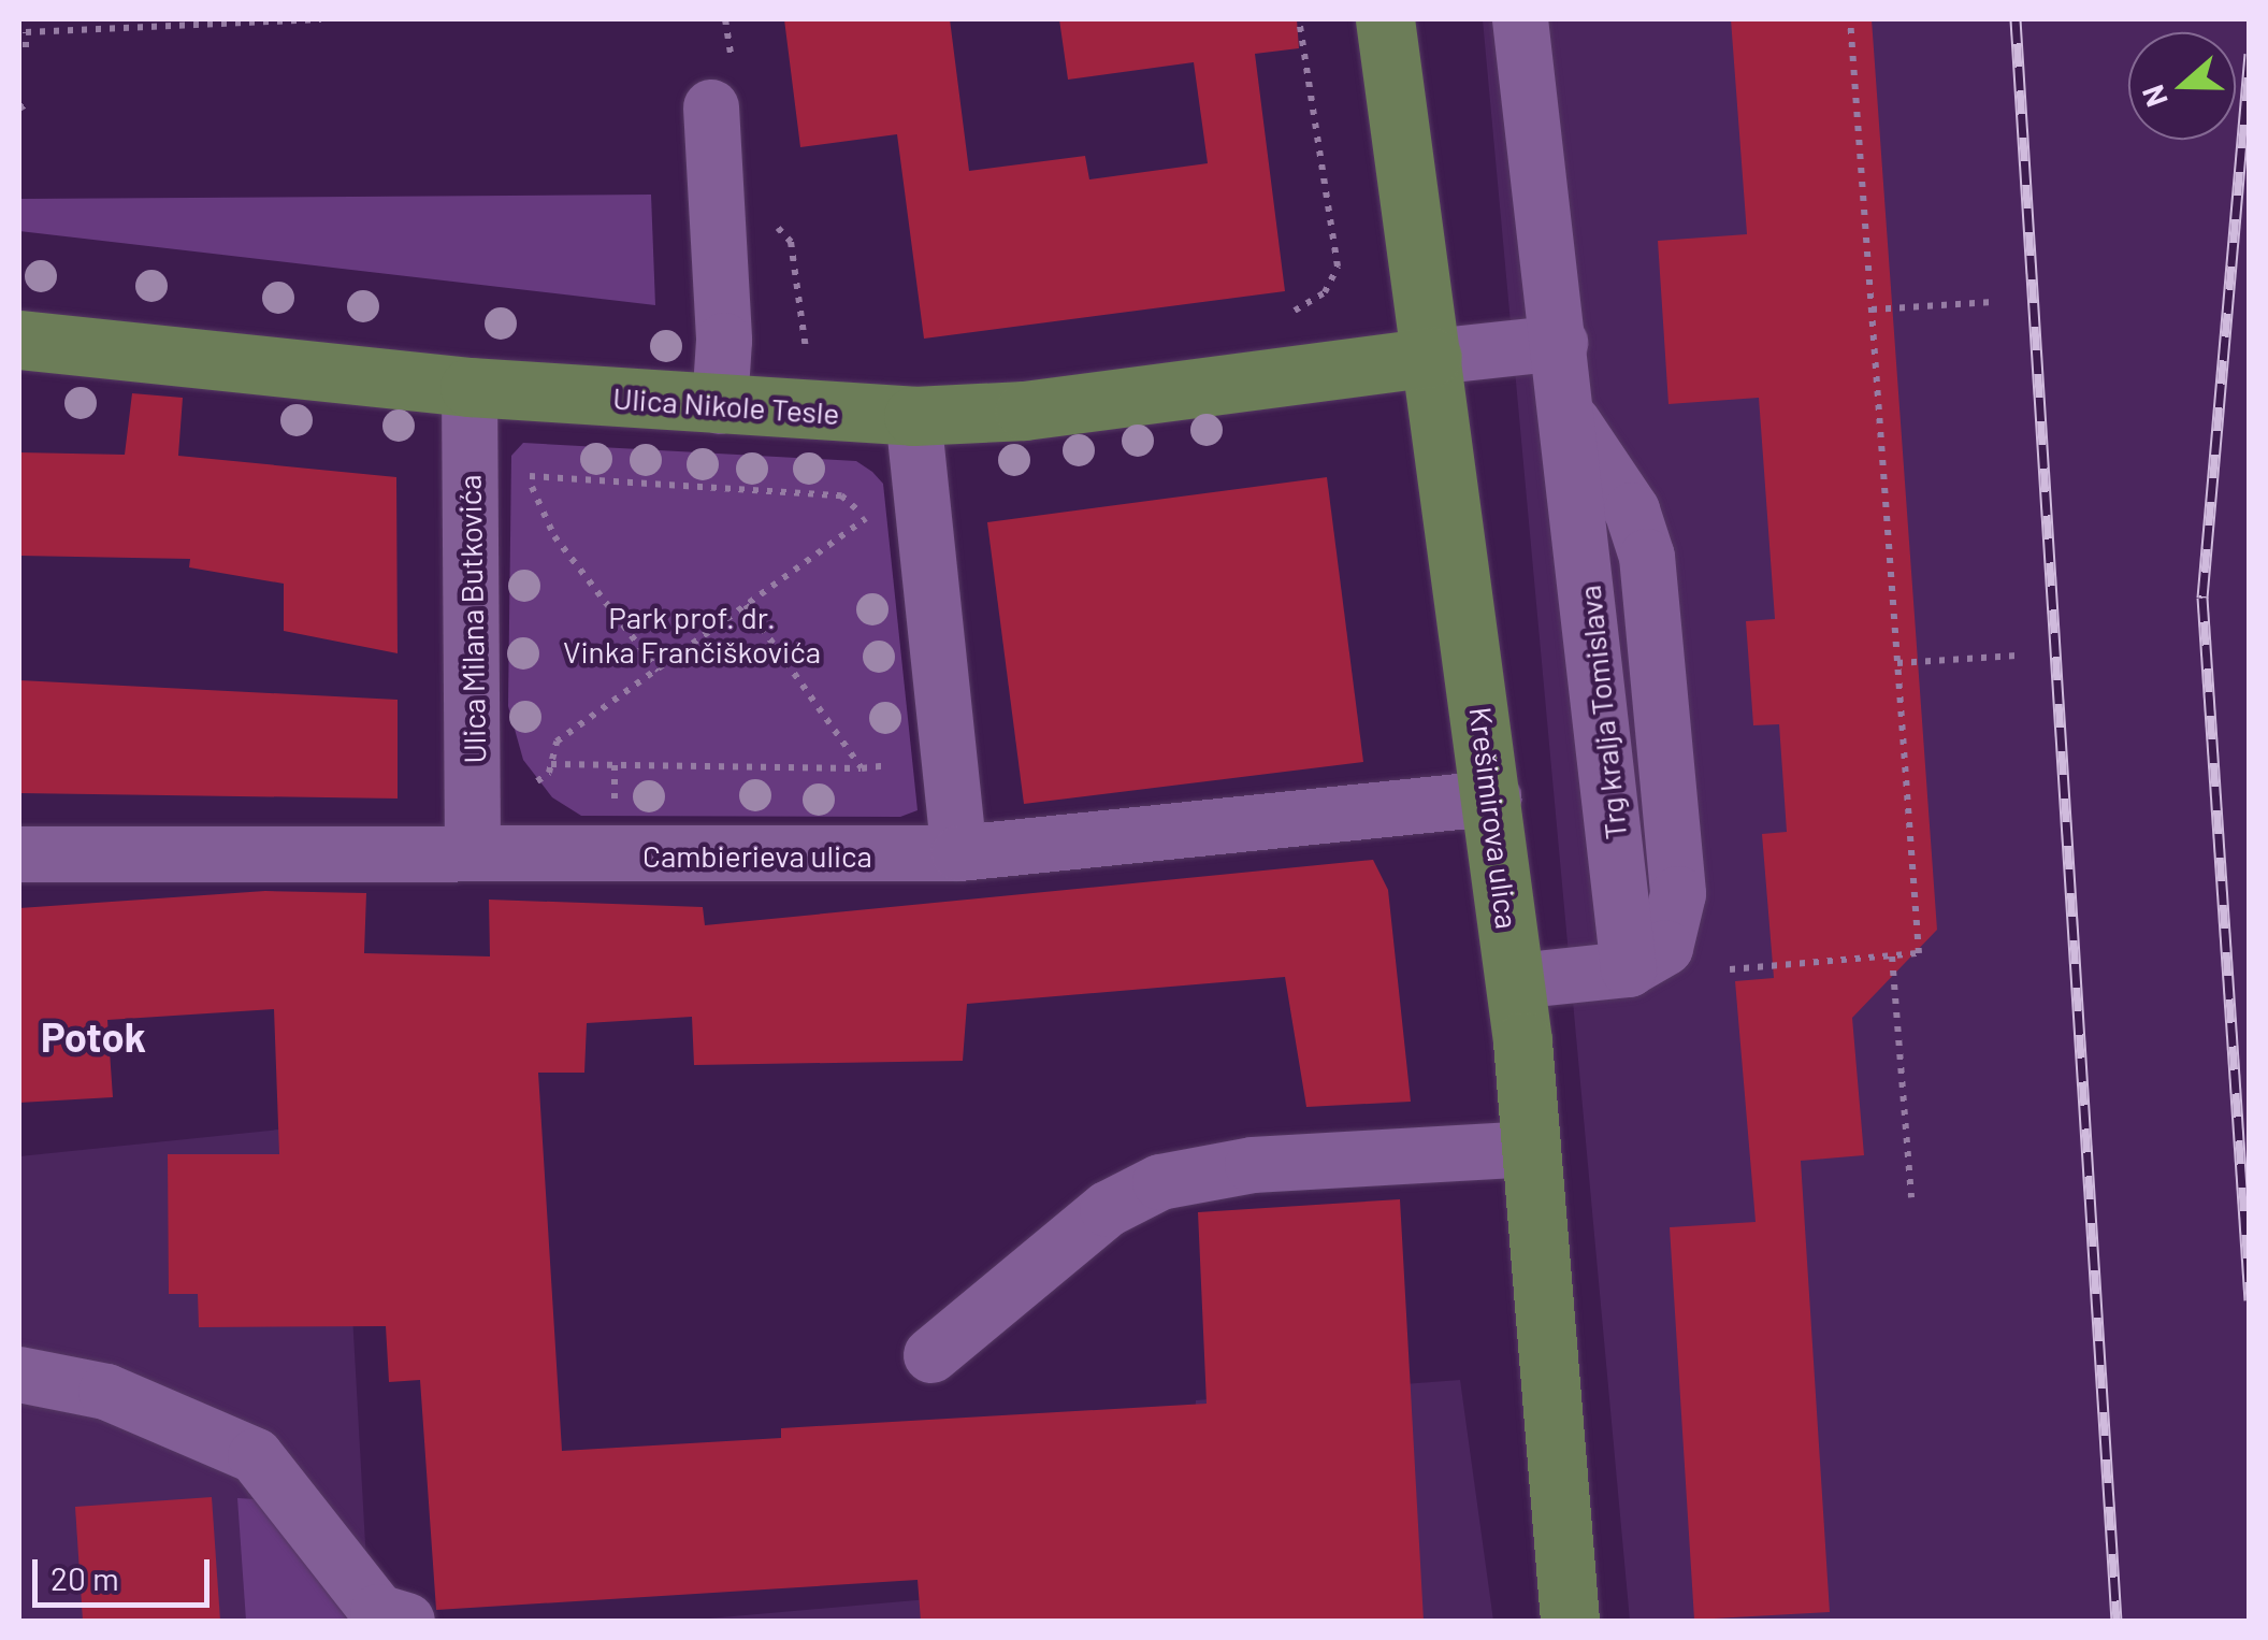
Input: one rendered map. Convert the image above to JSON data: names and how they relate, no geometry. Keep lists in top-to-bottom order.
{
  "streets": {
    "main road": ["Ulica Nikole Tesle", "Krešimirova ulica"],
    "street": ["Ulica Milana Butkovića", "Trg kralja Tomislava", "Cambierieva ulica"]
  },
  "crossings": [
    ["Ulica Nikole Tesle", "Ulica Milana Butkovića"],
    ["Ulica Nikole Tesle", "Krešimirova ulica"],
    ["Ulica Milana Butkovića", "Cambierieva ulica"],
    ["Trg kralja Tomislava", "Krešimirova ulica"],
    ["Krešimirova ulica", "Cambierieva ulica"]
  ],
  "districts": ["Potok"],
  "parks": ["Park prof. dr. Vinka Frančiškovića"],
  "scale_bar": "20 m",
  "north": "left"
}
